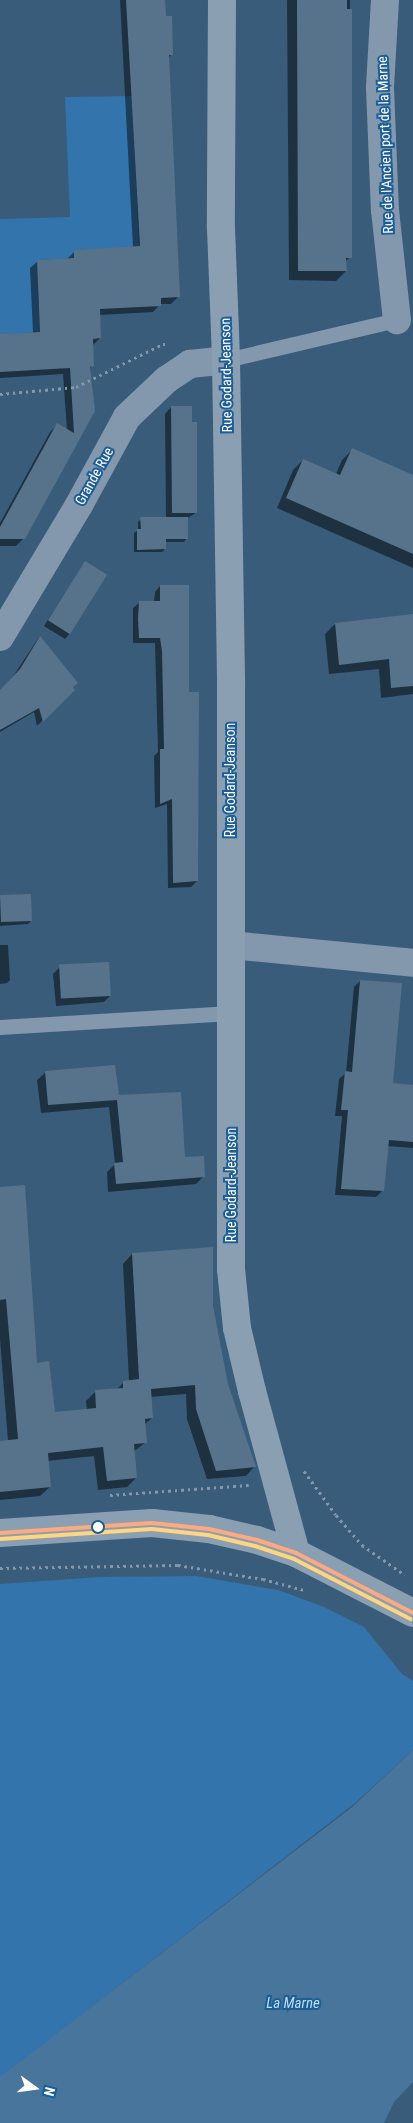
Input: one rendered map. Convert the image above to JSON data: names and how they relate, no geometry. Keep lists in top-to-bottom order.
{
  "streets": {
    "street": ["Rue de l'Ancien port de la Marne", "Rue Godard-Jeanson", "Grande Rue"]
  },
  "crossings": [
    ["Rue Godard-Jeanson", "Grande Rue"]
  ],
  "water": ["La Marne"],
  "north": "right"
}
